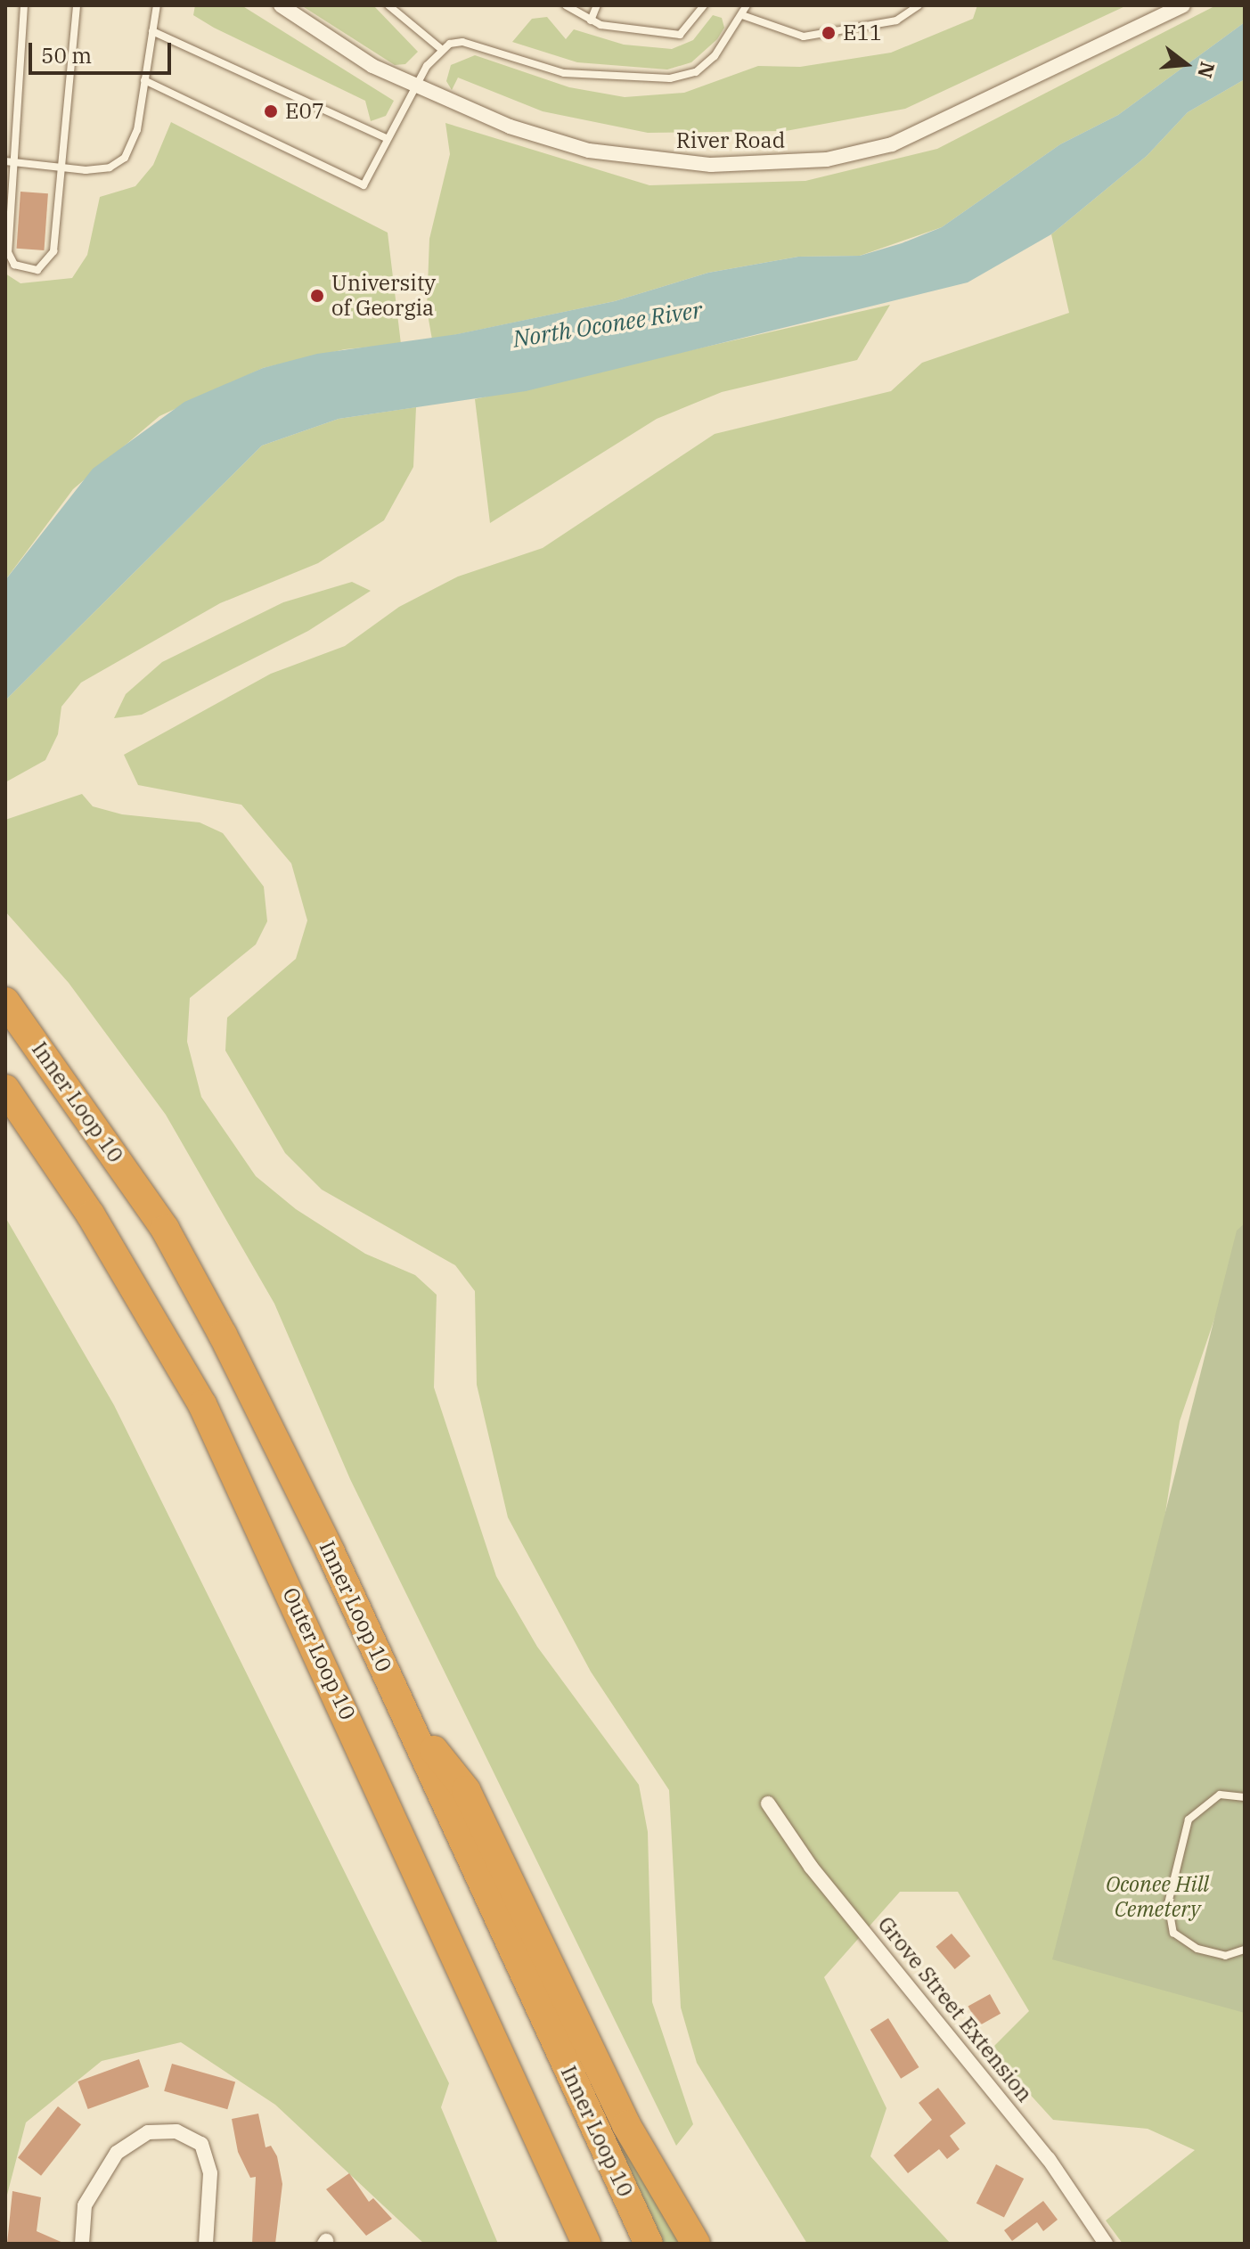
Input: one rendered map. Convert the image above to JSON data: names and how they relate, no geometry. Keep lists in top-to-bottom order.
{
  "streets": {
    "highway": ["Inner Loop 10", "Outer Loop 10"],
    "street": ["River Road", "Grove Street Extension"]
  },
  "water": ["North Oconee River"],
  "parks": ["Oconee Hill Cemetery"],
  "places": ["E11", "E07", "University of Georgia"],
  "scale_bar": "50 m",
  "north": "right"
}
